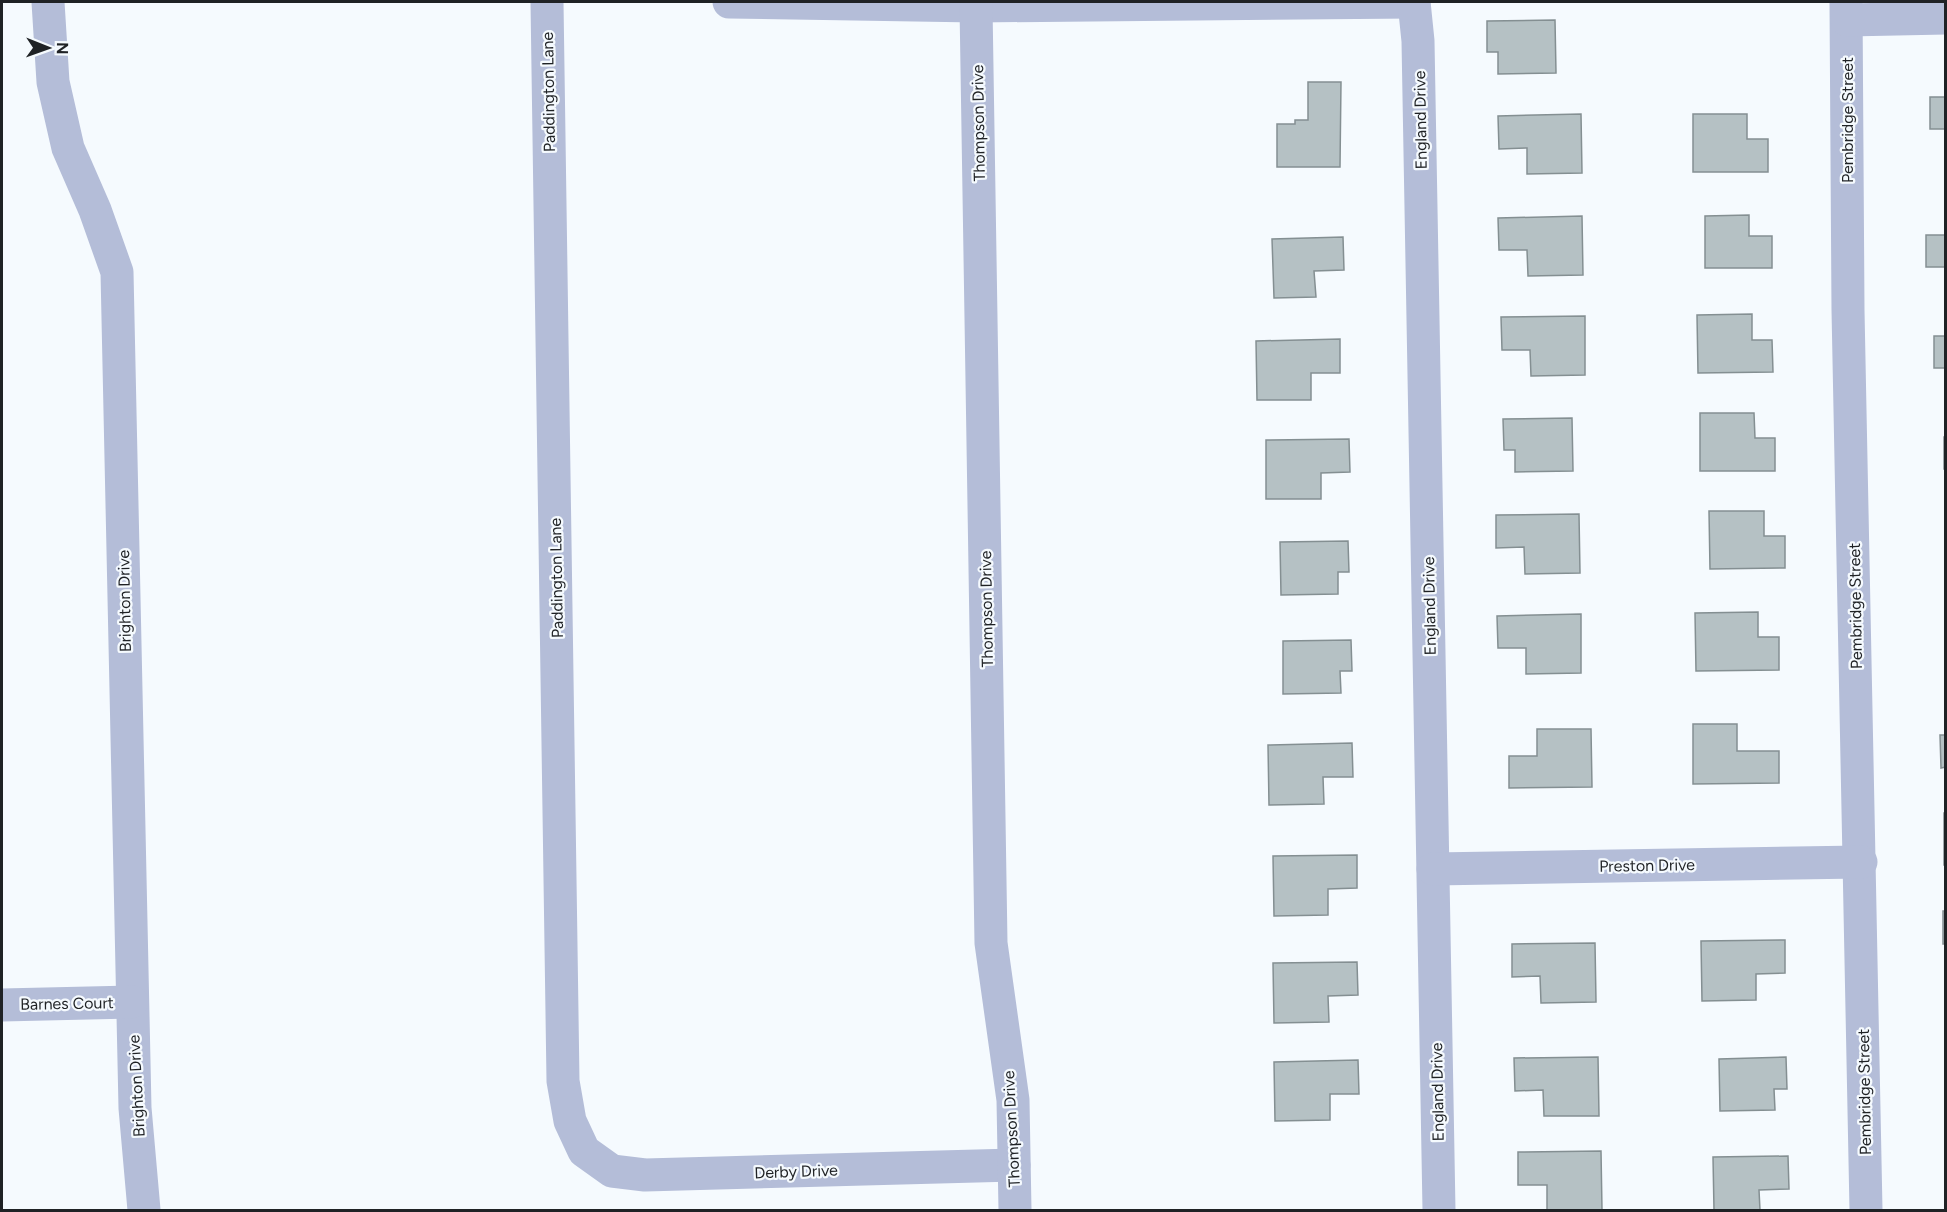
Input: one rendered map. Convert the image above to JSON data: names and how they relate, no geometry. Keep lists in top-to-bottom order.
{
  "streets": {
    "street": [
      "Paddington Lane",
      "England Drive",
      "Pembridge Street",
      "Thompson Drive",
      "Brighton Drive",
      "Preston Drive",
      "Barnes Court",
      "Derby Drive"
    ]
  },
  "crossings": [
    ["Paddington Lane", "Derby Drive"],
    ["England Drive", "Preston Drive"],
    ["Pembridge Street", "Preston Drive"],
    ["Thompson Drive", "Derby Drive"],
    ["Brighton Drive", "Barnes Court"]
  ],
  "north": "right"
}
